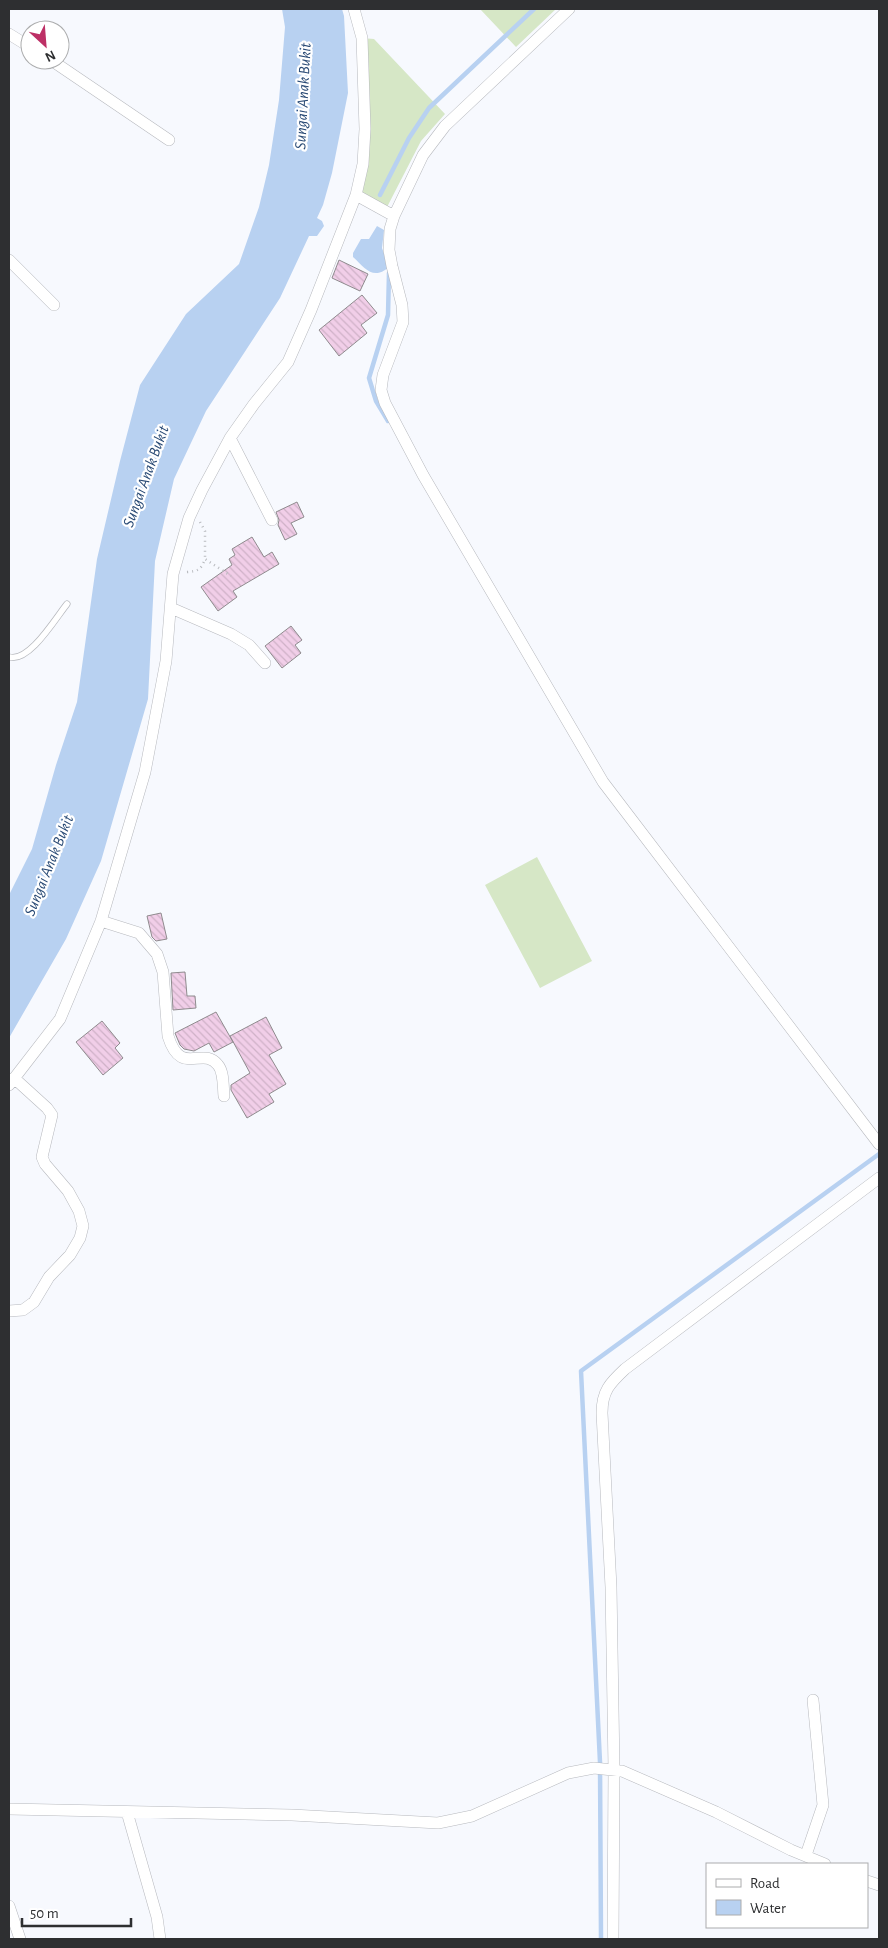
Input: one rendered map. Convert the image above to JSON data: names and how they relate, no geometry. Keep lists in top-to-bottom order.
{
  "water": ["Sungai Anak Bukit"],
  "legend": ["Road", "Water"],
  "scale_bar": "50 m",
  "north": "bottom right"
}
